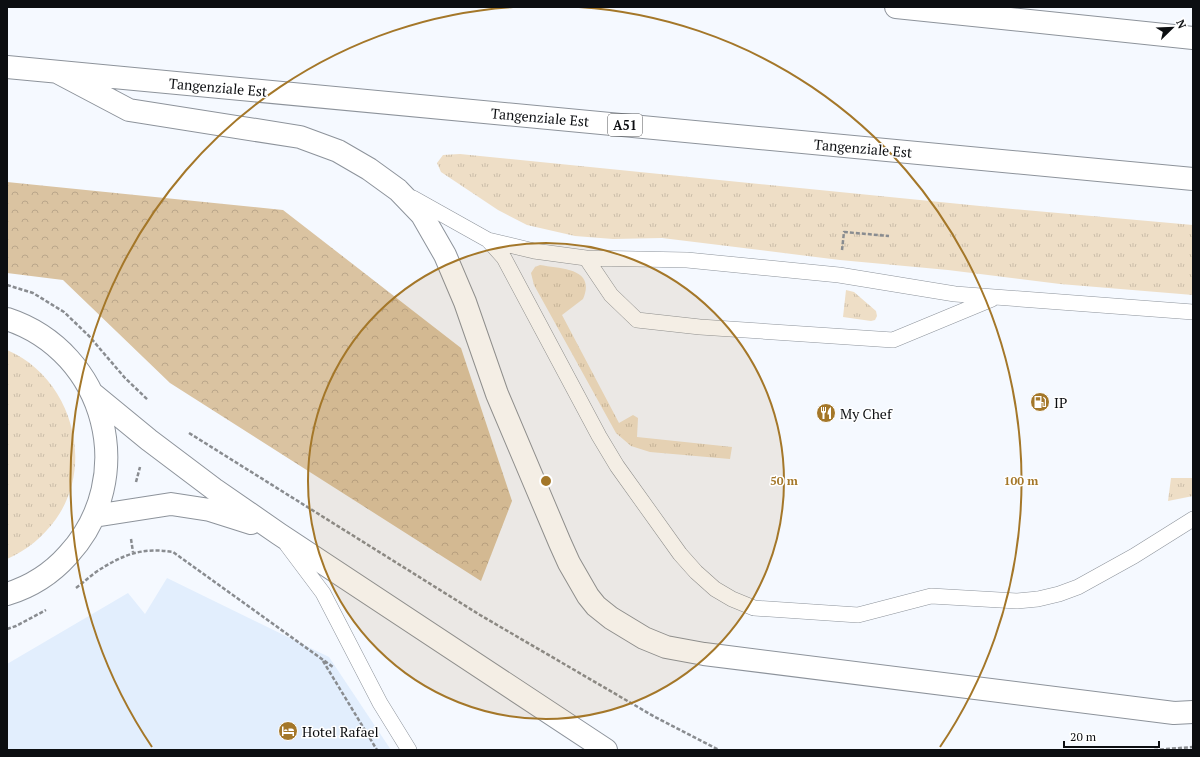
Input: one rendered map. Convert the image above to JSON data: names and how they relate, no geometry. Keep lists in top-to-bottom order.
{
  "streets": {
    "main road": ["Tangenziale Est", "A51"]
  },
  "places": {
    "fuel station": ["IP"],
    "restaurant": ["My Chef"],
    "hotel": ["Hotel Rafael"]
  },
  "scale_bar": "20 m",
  "north": "top right",
  "rings": ["50 m", "100 m"]
}
